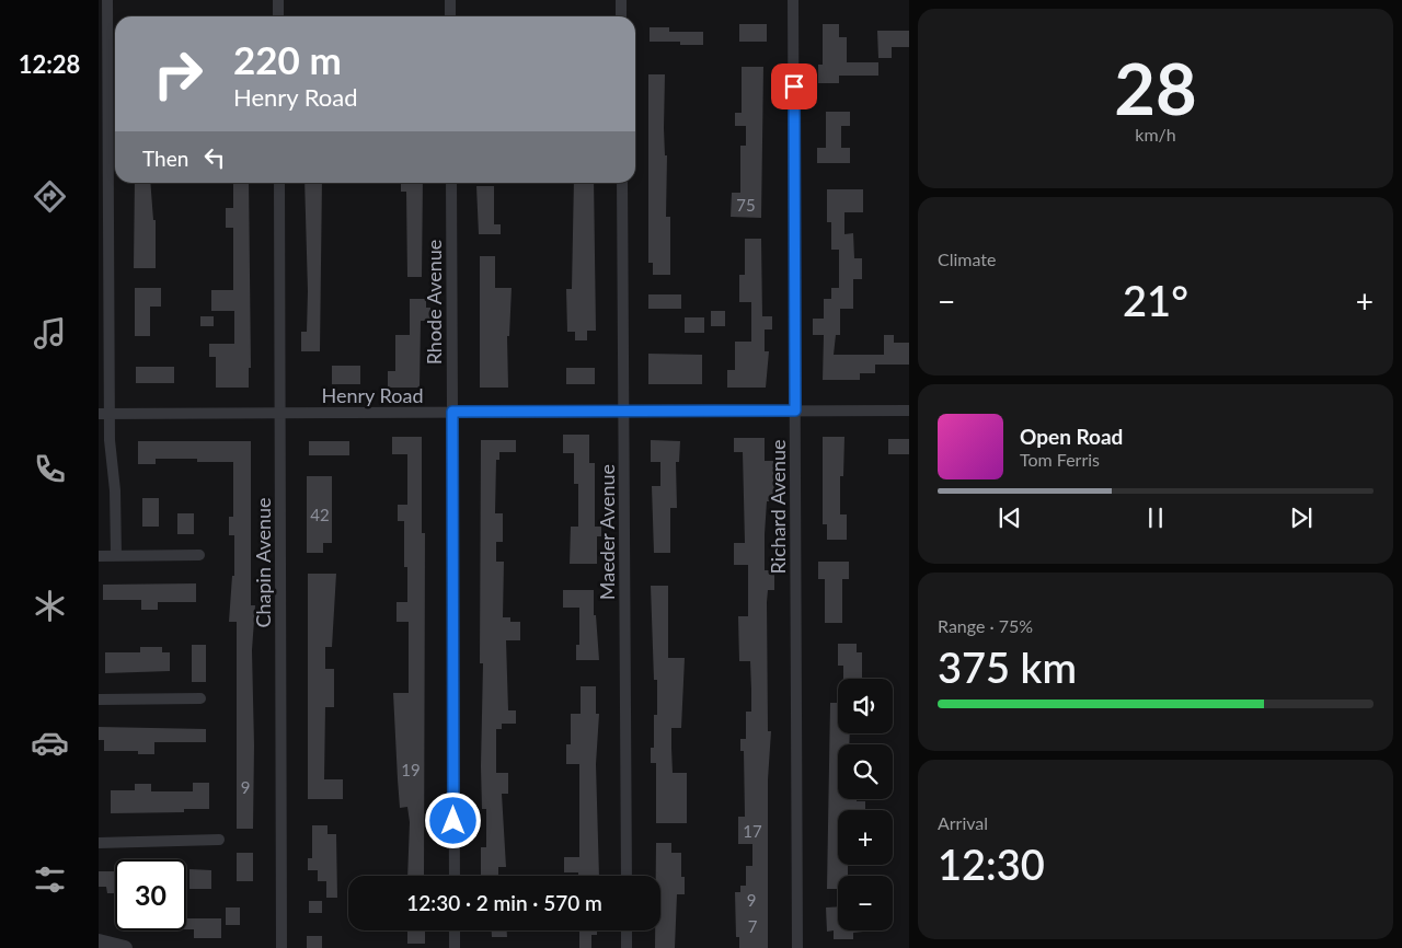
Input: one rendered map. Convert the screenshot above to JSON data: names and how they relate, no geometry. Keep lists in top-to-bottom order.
{
  "streets": {
    "street": [
      "Rhode Avenue",
      "Henry Road",
      "Richard Avenue",
      "Maeder Avenue",
      "Chapin Avenue"
    ]
  },
  "crossings": [
    ["Rhode Avenue", "Henry Road"],
    ["Henry Road", "Richard Avenue"],
    ["Henry Road", "Maeder Avenue"],
    ["Henry Road", "Chapin Avenue"]
  ],
  "house_numbers": [
    "75",
    "42",
    "19",
    "9",
    "17",
    "9",
    "7"
  ],
  "page": {
    "tabs": "12:28",
    "tile": [
      ["28", "km/h"],
      "Climate",
      ["Range · 75%", "375 km"],
      ["Arrival", "12:30"]
    ],
    "turn": ["220 m", "Henry Road"],
    "then": "Then",
    "heat": ["−", "21°", "+"],
    "song": ["Open Road", "Tom Ferris"],
    "map_buttons": ["+", "−"],
    "limit": "30",
    "trip": "12:30 · 2 min · 570 m"
  }
}
